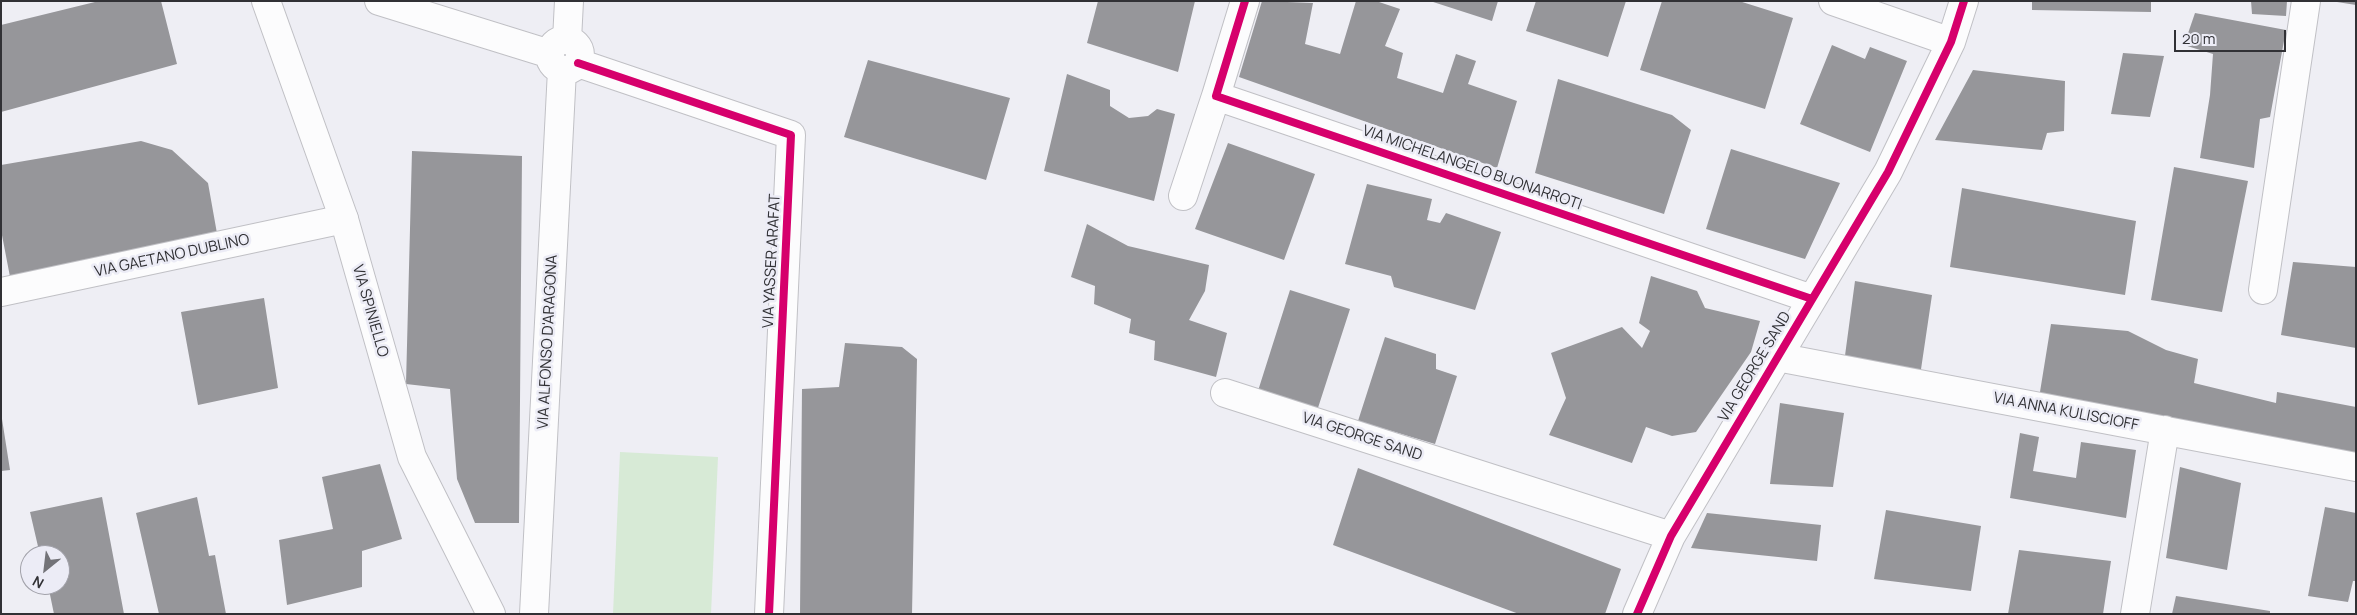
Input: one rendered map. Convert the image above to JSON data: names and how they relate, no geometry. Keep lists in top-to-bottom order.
{
  "streets": {
    "street": [
      "VIA MICHELANGELO BUONARROTI",
      "VIA GAETANO DUBLINO",
      "VIA YASSER ARAFAT",
      "VIA SPINIELLO",
      "VIA ALFONSO D'ARAGONA",
      "VIA GEORGE SAND",
      "VIA ANNA KULISCIOFF"
    ]
  },
  "crossings": [
    ["VIA MICHELANGELO BUONARROTI", "VIA GEORGE SAND"],
    ["VIA GAETANO DUBLINO", "VIA SPINIELLO"],
    ["VIA YASSER ARAFAT", "VIA ALFONSO D'ARAGONA"],
    ["VIA GEORGE SAND", "VIA ANNA KULISCIOFF"]
  ],
  "scale_bar": "20 m",
  "north": "bottom left"
}
